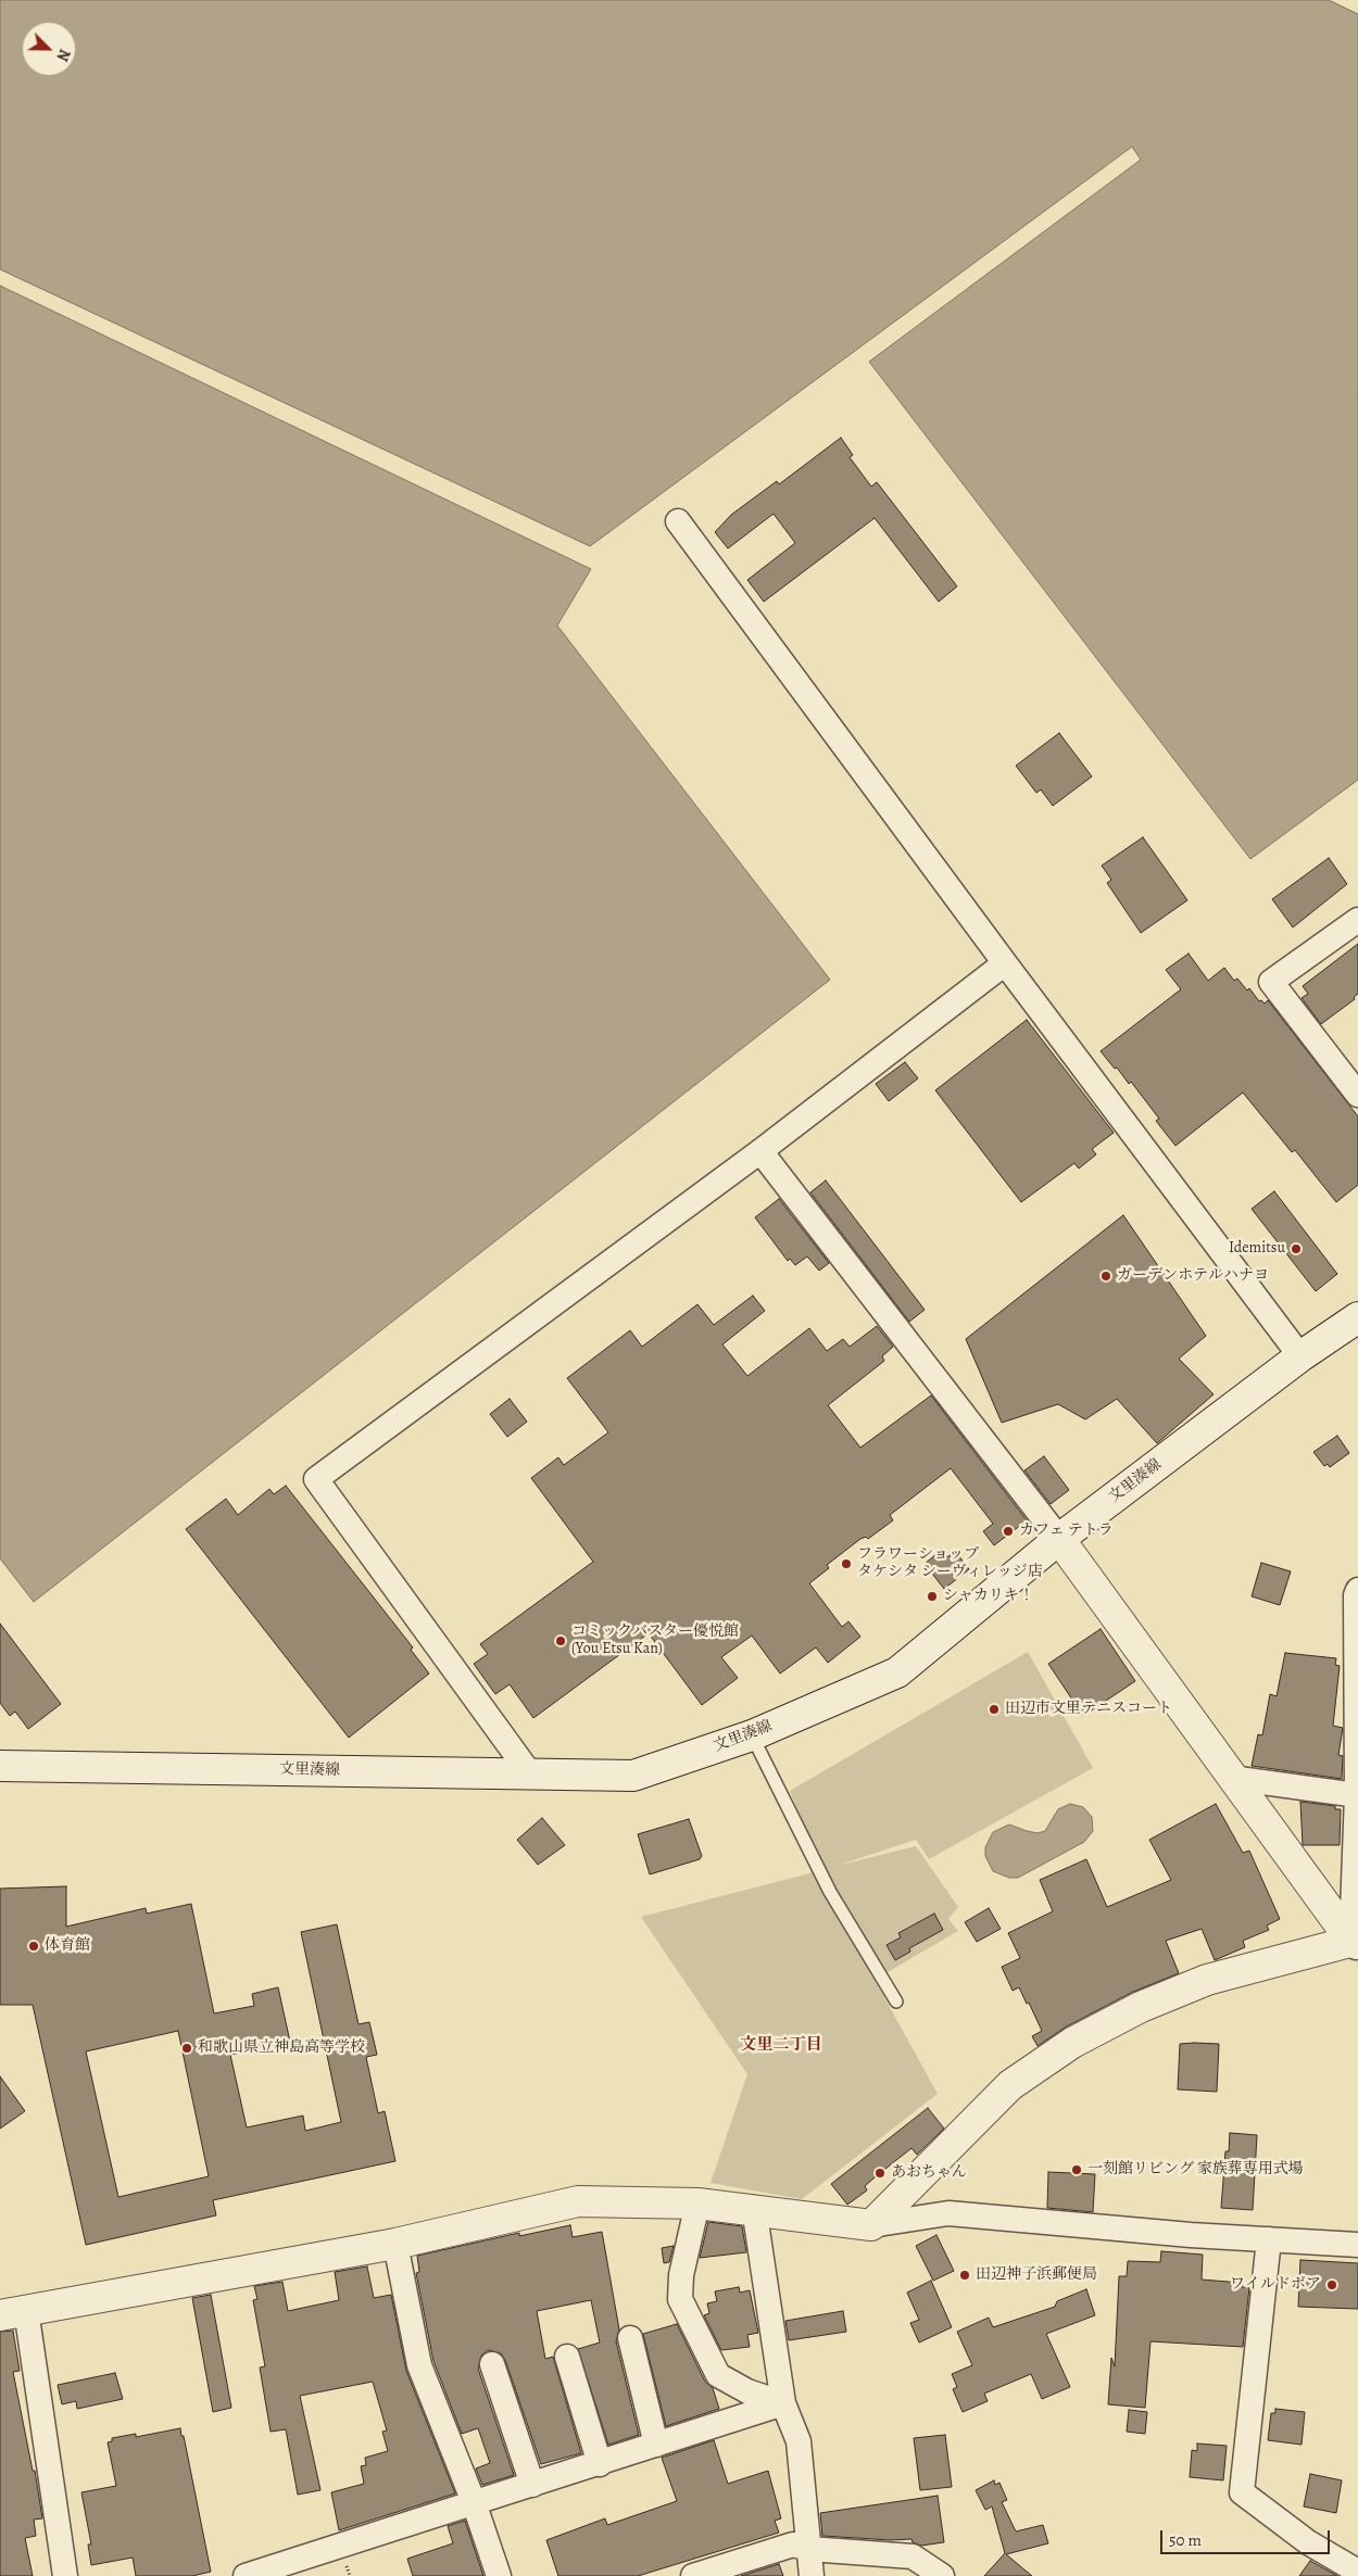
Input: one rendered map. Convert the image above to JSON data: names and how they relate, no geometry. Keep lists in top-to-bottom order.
{
  "streets": {
    "street": ["文里湊線"]
  },
  "districts": ["文里二丁目"],
  "places": [
    "Idemitsu",
    "ガーデンホテルハナヨ",
    "カフェ テトラ",
    "フラワーショップ タケシタ シーヴィレッジ店",
    "シャカリキ！",
    "コミックバスター優悦館 (You Etsu Kan)",
    "田辺市文里テニスコート",
    "体育館",
    "和歌山県立神島高等学校",
    "一刻館リビング 家族葬専用式場",
    "あおちゃん",
    "田辺神子浜郵便局",
    "ワイルドボア"
  ],
  "scale_bar": "50 m",
  "north": "bottom right"
}
